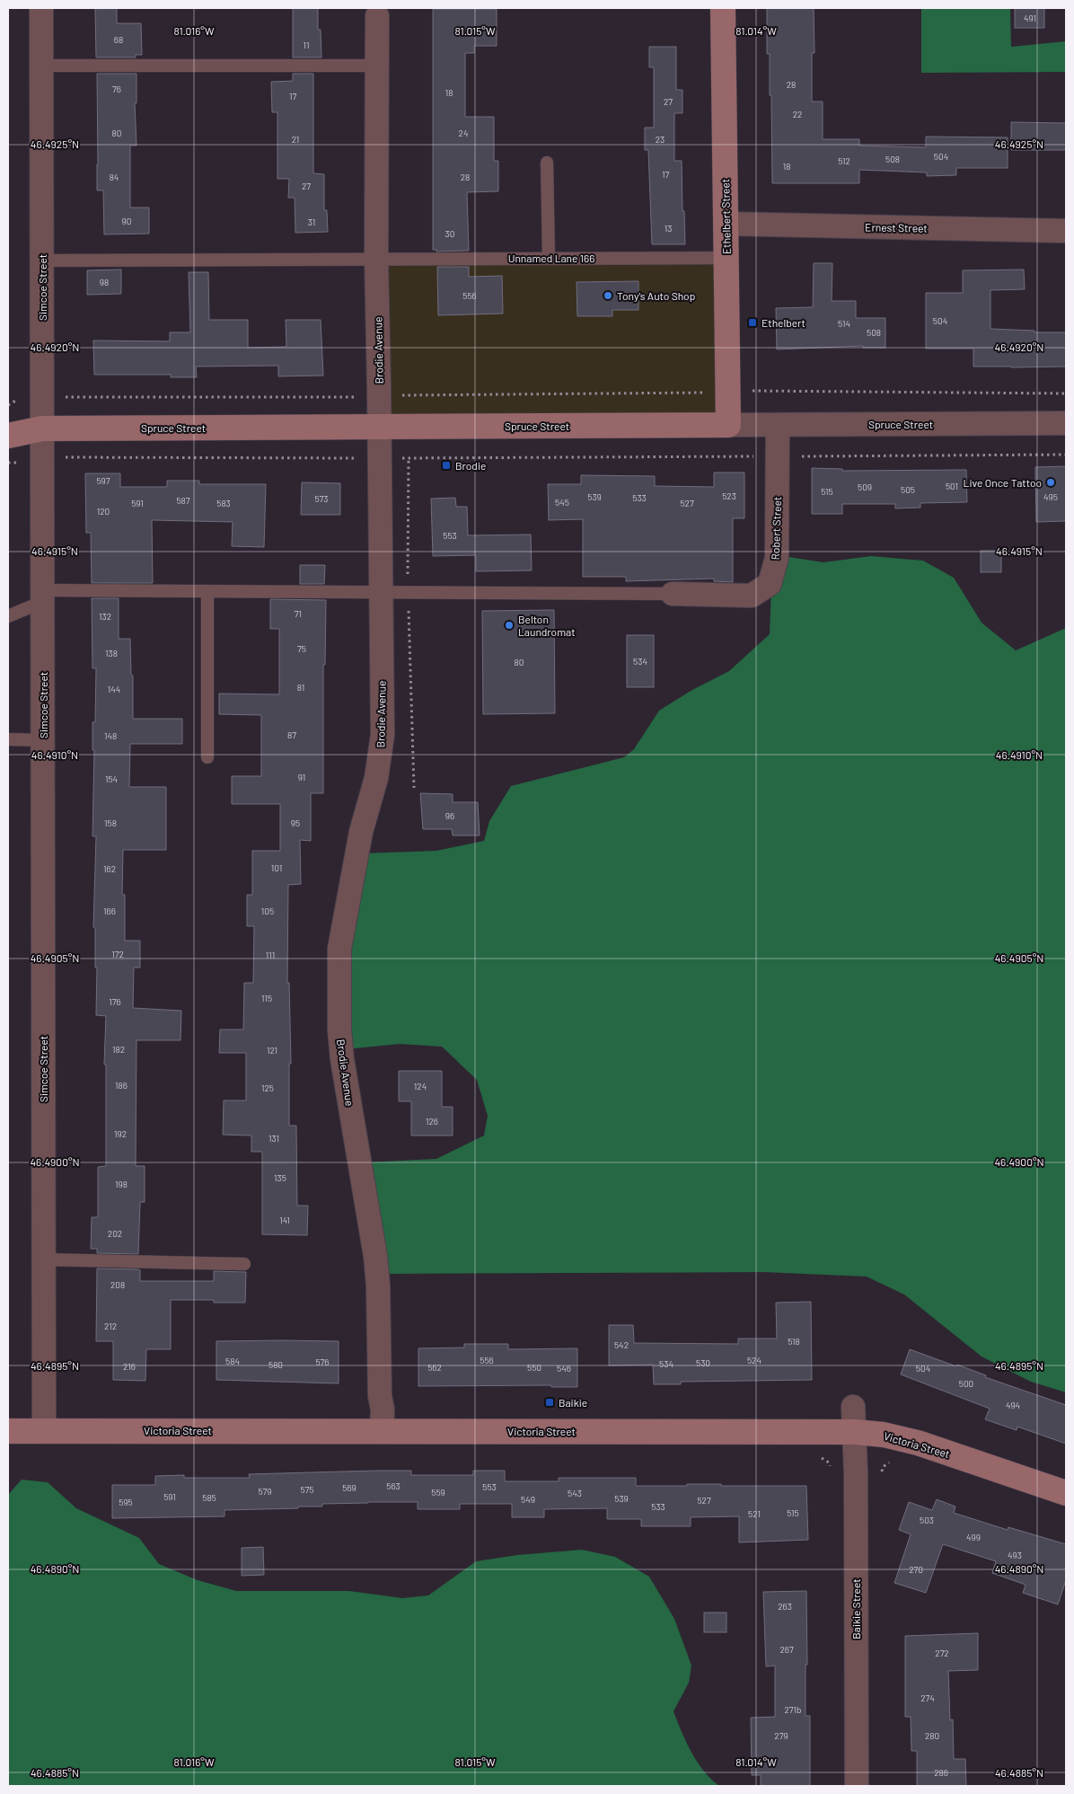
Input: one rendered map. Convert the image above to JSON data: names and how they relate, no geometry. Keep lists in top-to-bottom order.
{
  "streets": {
    "street": [
      "Ethelbert Street",
      "Ernest Street",
      "Simcoe Street",
      "Brodie Avenue",
      "Spruce Street",
      "Robert Street",
      "Victoria Street",
      "Baikie Street"
    ],
    "lane": ["Unnamed Lane 166"]
  },
  "crossings": [
    ["Ethelbert Street", "Ernest Street"],
    ["Ethelbert Street", "Unnamed Lane 166"],
    ["Ethelbert Street", "Spruce Street"],
    ["Unnamed Lane 166", "Simcoe Street"],
    ["Unnamed Lane 166", "Brodie Avenue"],
    ["Simcoe Street", "Spruce Street"],
    ["Simcoe Street", "Victoria Street"],
    ["Brodie Avenue", "Spruce Street"],
    ["Brodie Avenue", "Victoria Street"],
    ["Spruce Street", "Robert Street"],
    ["Victoria Street", "Baikie Street"]
  ],
  "places": {
    "other": ["Tony's Auto Shop", "Live Once Tattoo", "Belton Laundromat"],
    "transit": ["Ethelbert", "Brodie", "Baikie"]
  },
  "house_numbers": [
    "491",
    "68",
    "11",
    "28",
    "76",
    "18",
    "17",
    "27",
    "22",
    "80",
    "24",
    "21",
    "23",
    "504",
    "508",
    "512",
    "18",
    "17",
    "84",
    "28",
    "27",
    "90",
    "31",
    "13",
    "30",
    "98",
    "556",
    "504",
    "514",
    "508",
    "597",
    "501",
    "509",
    "505",
    "515",
    "523",
    "539",
    "495",
    "533",
    "573",
    "587",
    "545",
    "591",
    "583",
    "527",
    "120",
    "553",
    "71",
    "132",
    "75",
    "138",
    "534",
    "80",
    "81",
    "144",
    "87",
    "148",
    "91",
    "154",
    "96",
    "158",
    "95",
    "101",
    "162",
    "166",
    "105",
    "172",
    "111",
    "115",
    "176",
    "182",
    "121",
    "186",
    "124",
    "125",
    "126",
    "192",
    "131",
    "135",
    "198",
    "141",
    "202",
    "208",
    "212",
    "518",
    "542",
    "556",
    "524",
    "584",
    "576",
    "530",
    "534",
    "580",
    "216",
    "562",
    "550",
    "546",
    "504",
    "500",
    "494",
    "563",
    "553",
    "569",
    "575",
    "579",
    "559",
    "543",
    "591",
    "585",
    "539",
    "549",
    "527",
    "595",
    "533",
    "515",
    "521",
    "503",
    "499",
    "493",
    "270",
    "263",
    "267",
    "272",
    "274",
    "271b",
    "279",
    "280",
    "286"
  ],
  "coordinates": [
    "81.016°W",
    "81.015°W",
    "81.014°W",
    "46.4925°N",
    "46.4920°N",
    "46.4915°N",
    "46.4910°N",
    "46.4905°N",
    "46.4900°N",
    "46.4895°N",
    "46.4890°N",
    "46.4885°N"
  ]
}
